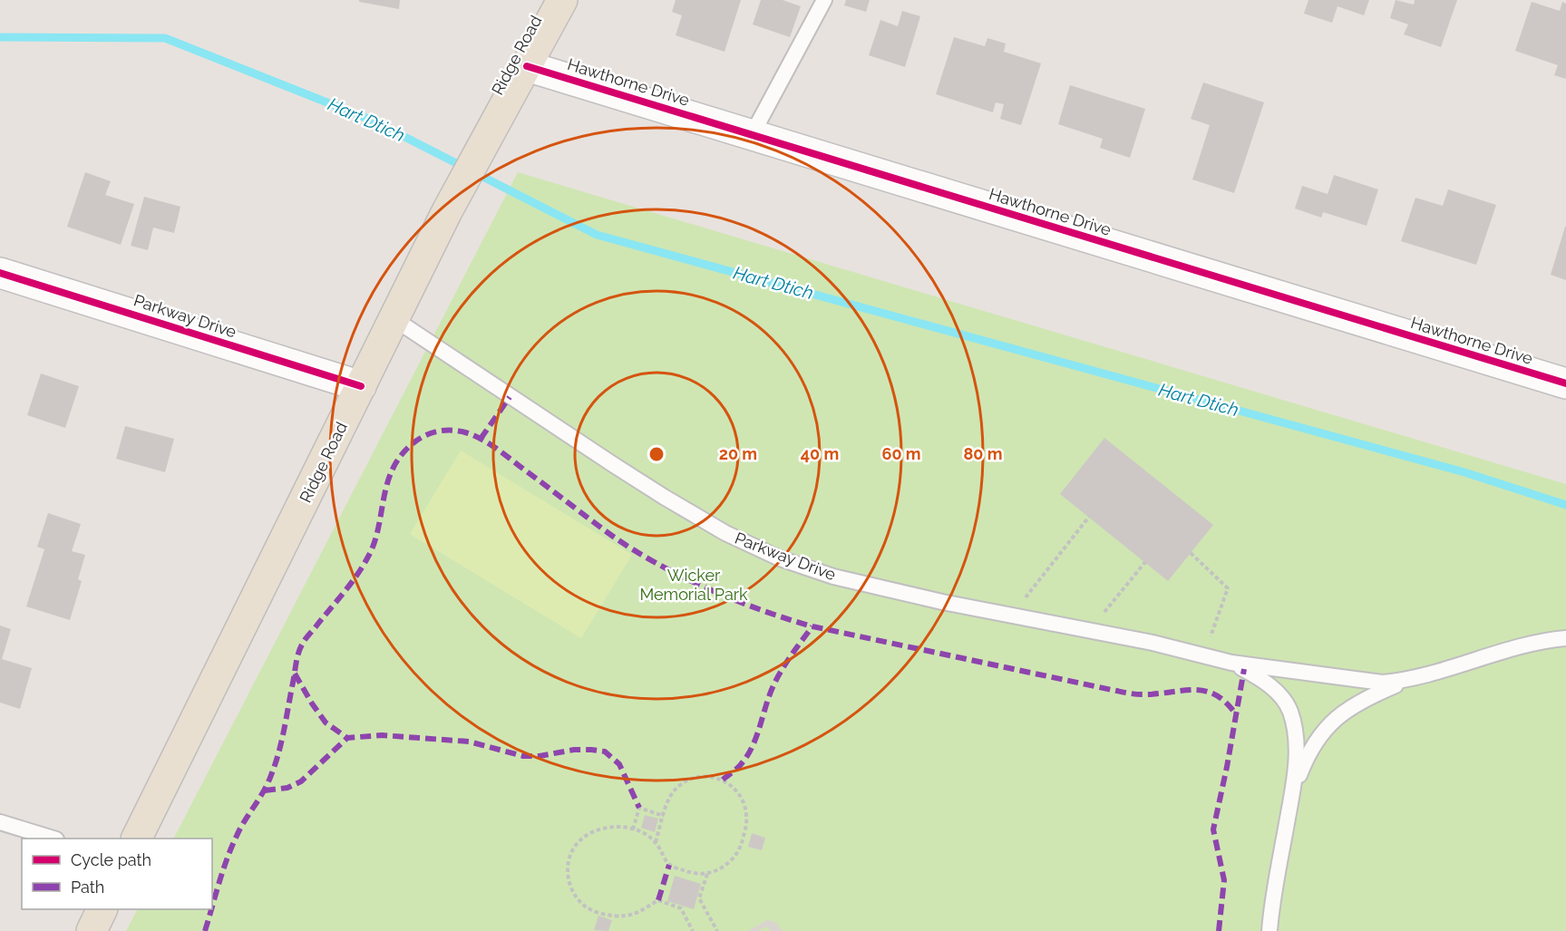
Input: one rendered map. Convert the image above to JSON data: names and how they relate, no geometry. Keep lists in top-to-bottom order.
{
  "streets": {
    "main road": ["Ridge Road"],
    "street": ["Hawthorne Drive", "Parkway Drive"]
  },
  "crossings": [
    ["Ridge Road", "Hawthorne Drive"],
    ["Ridge Road", "Parkway Drive"]
  ],
  "water": ["Hart Dtich"],
  "parks": ["Wicker Memorial Park"],
  "legend": ["Cycle path", "Path"],
  "rings": [
    "20 m",
    "40 m",
    "60 m",
    "80 m"
  ]
}
